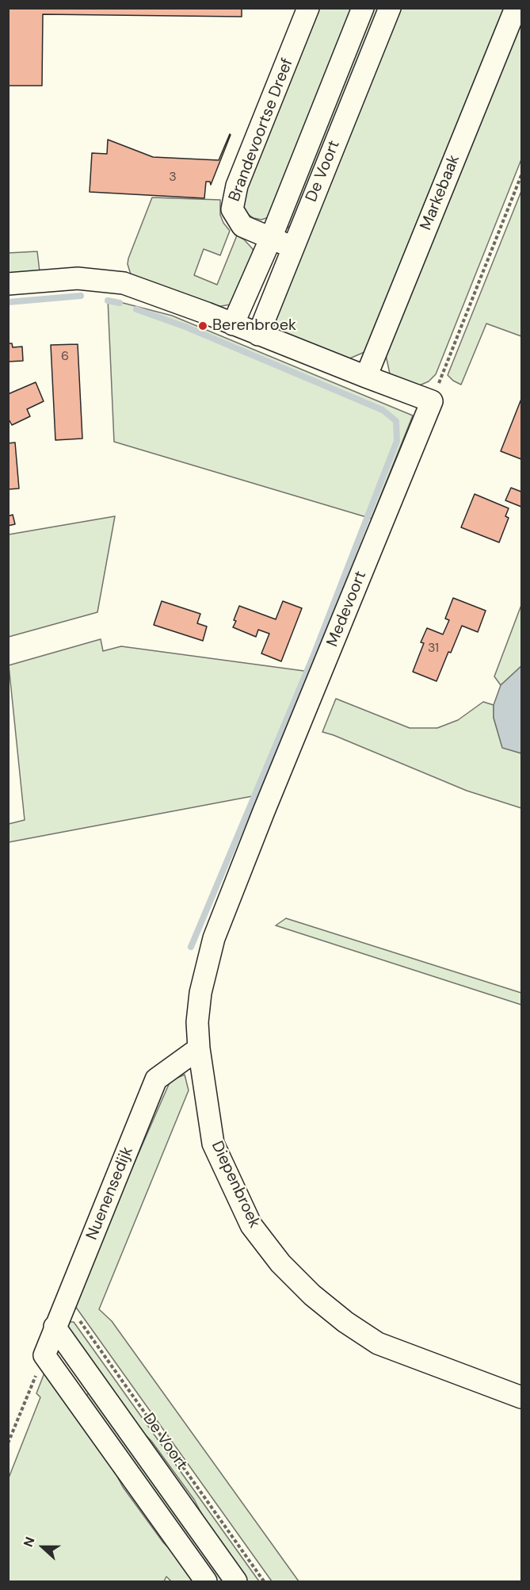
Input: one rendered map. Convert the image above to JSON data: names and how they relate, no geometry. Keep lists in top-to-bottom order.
{
  "streets": {
    "street": [
      "Brandevoortse Dreef",
      "De Voort",
      "Markebaak",
      "Medevoort",
      "Diepenbroek",
      "Nuenensedijk"
    ]
  },
  "crossings": [
    ["Brandevoortse Dreef", "De Voort"],
    ["De Voort", "Nuenensedijk"],
    ["Medevoort", "Diepenbroek"],
    ["Medevoort", "Nuenensedijk"],
    ["Diepenbroek", "Nuenensedijk"]
  ],
  "places": ["Berenbroek"],
  "house_numbers": ["3", "6", "31"],
  "north": "left"
}
